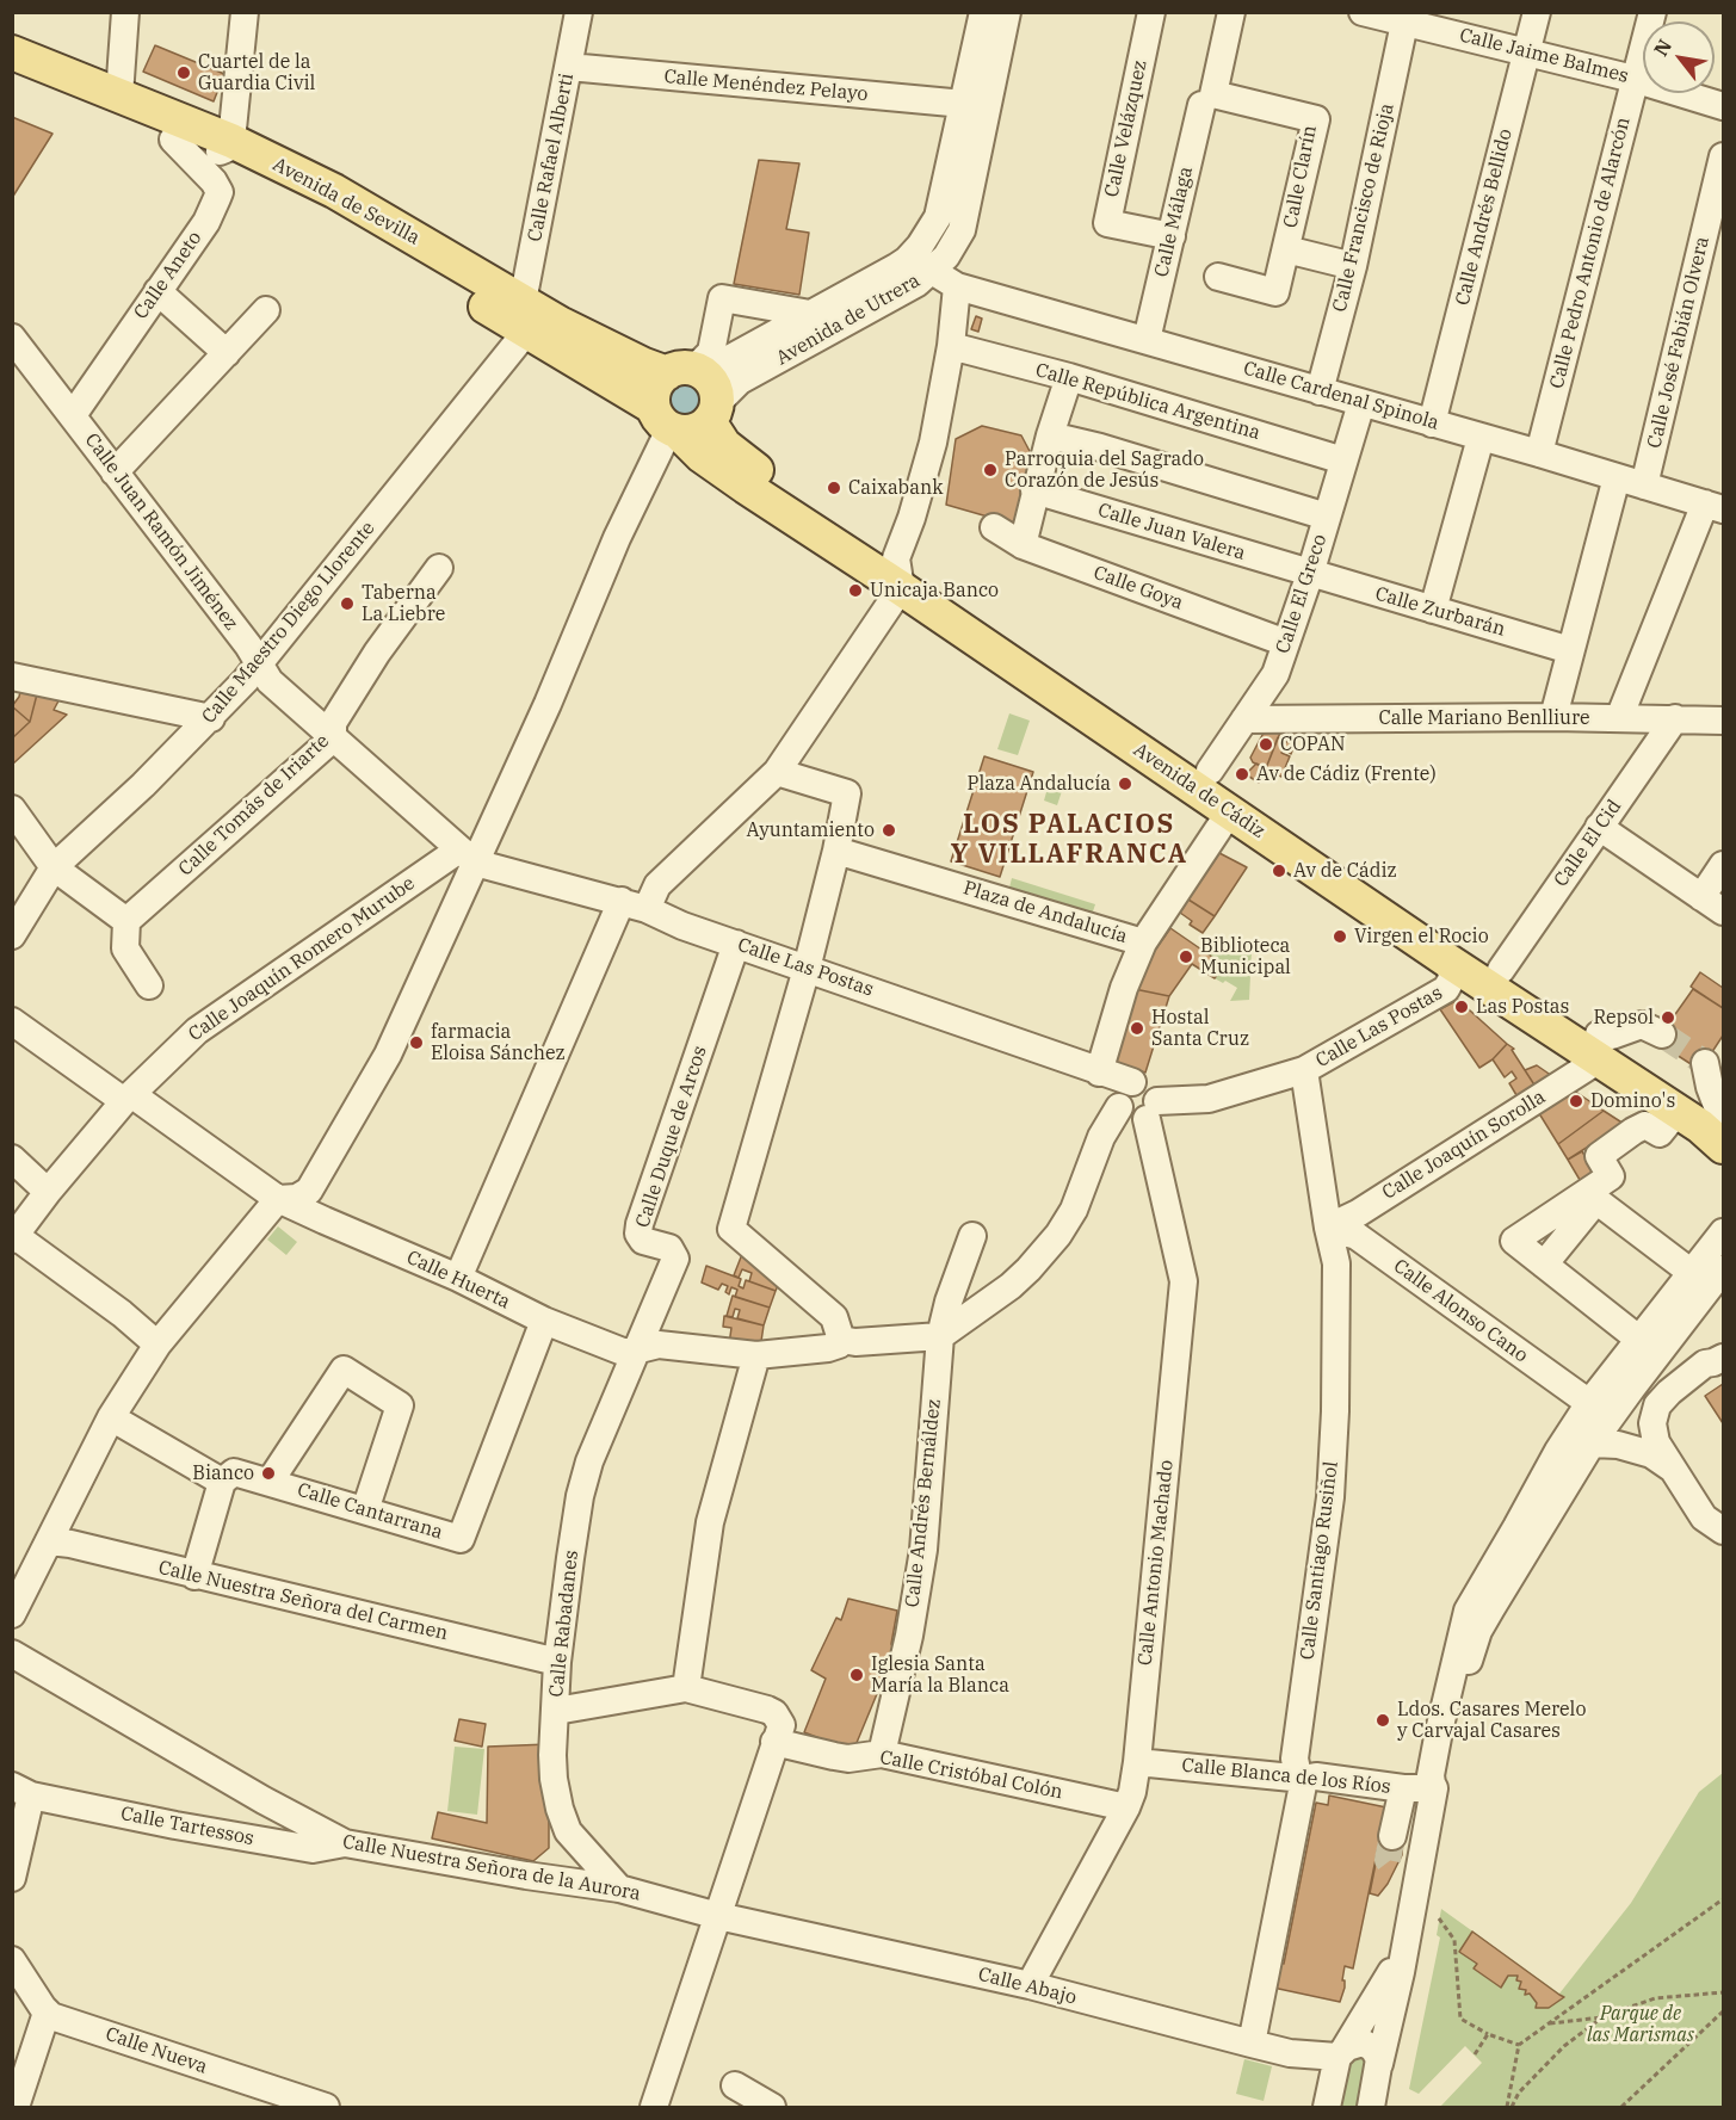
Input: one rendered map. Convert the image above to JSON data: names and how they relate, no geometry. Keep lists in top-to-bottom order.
{
  "streets": {
    "main road": ["Avenida de Sevilla", "Avenida de Cádiz"],
    "street": [
      "Calle Jaime Balmes",
      "Calle Menéndez Pelayo",
      "Calle Velázquez",
      "Calle Rafael Alberti",
      "Calle Clarín",
      "Calle Francisco de Rioja",
      "Calle Andrés Bellido",
      "Calle Málaga",
      "Calle Pedro Antonio de Alarcón",
      "Calle Aneto",
      "Avenida de Utrera",
      "Calle José Fabián Olvera",
      "Calle Cardenal Spinola",
      "Calle República Argentina",
      "Calle Juan Ramón Jiménez",
      "Calle Juan Valera",
      "Calle Goya",
      "Calle El Greco",
      "Calle Zurbarán",
      "Calle Maestro Diego Llorente",
      "Calle Mariano Benlliure",
      "Calle Tomás de Iriarte",
      "Calle El Cid",
      "Plaza de Andalucía",
      "Calle Joaquín Romero Murube",
      "Calle Las Postas",
      "Calle Duque de Arcos",
      "Calle Joaquín Sorolla",
      "Calle Huerta",
      "Calle Alonso Cano",
      "Calle Andrés Bernáldez",
      "Calle Cantarrana",
      "Calle Santiago Rusiñol",
      "Calle Antonio Machado",
      "Calle Nuestra Señora del Carmen",
      "Calle Rabadanes",
      "Calle Cristóbal Colón",
      "Calle Blanca de los Ríos",
      "Calle Tartessos",
      "Calle Nuestra Señora de la Aurora",
      "Calle Abajo",
      "Calle Nueva"
    ]
  },
  "crossings": [
    ["Calle Jaime Balmes", "Calle Francisco de Rioja"],
    ["Calle Jaime Balmes", "Calle Andrés Bellido"],
    ["Calle Jaime Balmes", "Calle Pedro Antonio de Alarcón"],
    ["Calle Menéndez Pelayo", "Calle Rafael Alberti"],
    ["Calle Menéndez Pelayo", "Avenida de Utrera"],
    ["Calle Velázquez", "Calle Málaga"],
    ["Calle Rafael Alberti", "Avenida de Sevilla"],
    ["Calle Rafael Alberti", "Calle Maestro Diego Llorente"],
    ["Calle Clarín", "Calle Francisco de Rioja"],
    ["Avenida de Sevilla", "Calle Aneto"],
    ["Avenida de Sevilla", "Avenida de Utrera"],
    ["Avenida de Sevilla", "Calle Maestro Diego Llorente"],
    ["Avenida de Sevilla", "Avenida de Cádiz"],
    ["Calle Francisco de Rioja", "Calle Cardenal Spinola"],
    ["Calle Andrés Bellido", "Calle Cardenal Spinola"],
    ["Calle Málaga", "Calle Cardenal Spinola"],
    ["Calle Pedro Antonio de Alarcón", "Calle Cardenal Spinola"],
    ["Calle Aneto", "Calle Juan Ramón Jiménez"],
    ["Avenida de Utrera", "Calle Cardenal Spinola"],
    ["Avenida de Utrera", "Avenida de Cádiz"],
    ["Calle José Fabián Olvera", "Calle Cardenal Spinola"],
    ["Calle Cardenal Spinola", "Calle El Greco"],
    ["Calle República Argentina", "Calle El Greco"],
    ["Calle Juan Ramón Jiménez", "Calle Maestro Diego Llorente"],
    ["Calle Juan Ramón Jiménez", "Calle Tomás de Iriarte"],
    ["Calle Juan Ramón Jiménez", "Calle Joaquín Romero Murube"],
    ["Calle Juan Ramón Jiménez", "Calle Las Postas"],
    ["Calle Juan Valera", "Calle El Greco"],
    ["Calle Juan Valera", "Calle Zurbarán"],
    ["Calle Goya", "Calle El Greco"],
    ["Calle El Greco", "Calle Zurbarán"],
    ["Calle El Greco", "Calle Mariano Benlliure"],
    ["Calle El Greco", "Avenida de Cádiz"],
    ["Calle Mariano Benlliure", "Calle El Cid"],
    ["Avenida de Cádiz", "Calle El Cid"],
    ["Avenida de Cádiz", "Plaza de Andalucía"],
    ["Avenida de Cádiz", "Calle Las Postas"],
    ["Avenida de Cádiz", "Calle Joaquín Sorolla"],
    ["Calle Joaquín Romero Murube", "Calle Las Postas"],
    ["Calle Joaquín Romero Murube", "Calle Huerta"],
    ["Calle Las Postas", "Calle Duque de Arcos"],
    ["Calle Las Postas", "Calle Santiago Rusiñol"],
    ["Calle Las Postas", "Calle Antonio Machado"],
    ["Calle Duque de Arcos", "Calle Huerta"],
    ["Calle Duque de Arcos", "Calle Rabadanes"],
    ["Calle Joaquín Sorolla", "Calle Alonso Cano"],
    ["Calle Joaquín Sorolla", "Calle Santiago Rusiñol"],
    ["Calle Huerta", "Calle Andrés Bernáldez"],
    ["Calle Huerta", "Calle Cantarrana"],
    ["Calle Huerta", "Calle Rabadanes"],
    ["Calle Alonso Cano", "Calle Santiago Rusiñol"],
    ["Calle Andrés Bernáldez", "Calle Cristóbal Colón"],
    ["Calle Santiago Rusiñol", "Calle Blanca de los Ríos"],
    ["Calle Santiago Rusiñol", "Calle Abajo"],
    ["Calle Antonio Machado", "Calle Cristóbal Colón"],
    ["Calle Antonio Machado", "Calle Blanca de los Ríos"],
    ["Calle Antonio Machado", "Calle Abajo"],
    ["Calle Nuestra Señora del Carmen", "Calle Rabadanes"],
    ["Calle Rabadanes", "Calle Nuestra Señora de la Aurora"],
    ["Calle Tartessos", "Calle Nuestra Señora de la Aurora"],
    ["Calle Nuestra Señora de la Aurora", "Calle Abajo"]
  ],
  "districts": ["LOS PALACIOS Y VILLAFRANCA"],
  "parks": ["Parque de las Marismas"],
  "places": [
    "Cuartel de la Guardia Civil",
    "Parroquia del Sagrado Corazón de Jesús",
    "Caixabank",
    "Unicaja Banco",
    "Taberna La Liebre",
    "COPAN",
    "Av de Cádiz (Frente)",
    "Plaza Andalucía",
    "Ayuntamiento",
    "Av de Cádiz",
    "Virgen el Rocio",
    "Biblioteca Municipal",
    "Las Postas",
    "Repsol",
    "Hostal Santa Cruz",
    "farmacia Eloisa Sánchez",
    "Domino's",
    "Bianco",
    "Iglesia Santa María la Blanca",
    "Ldos. Casares Merelo y Carvajal Casares"
  ],
  "north": "top left"
}
